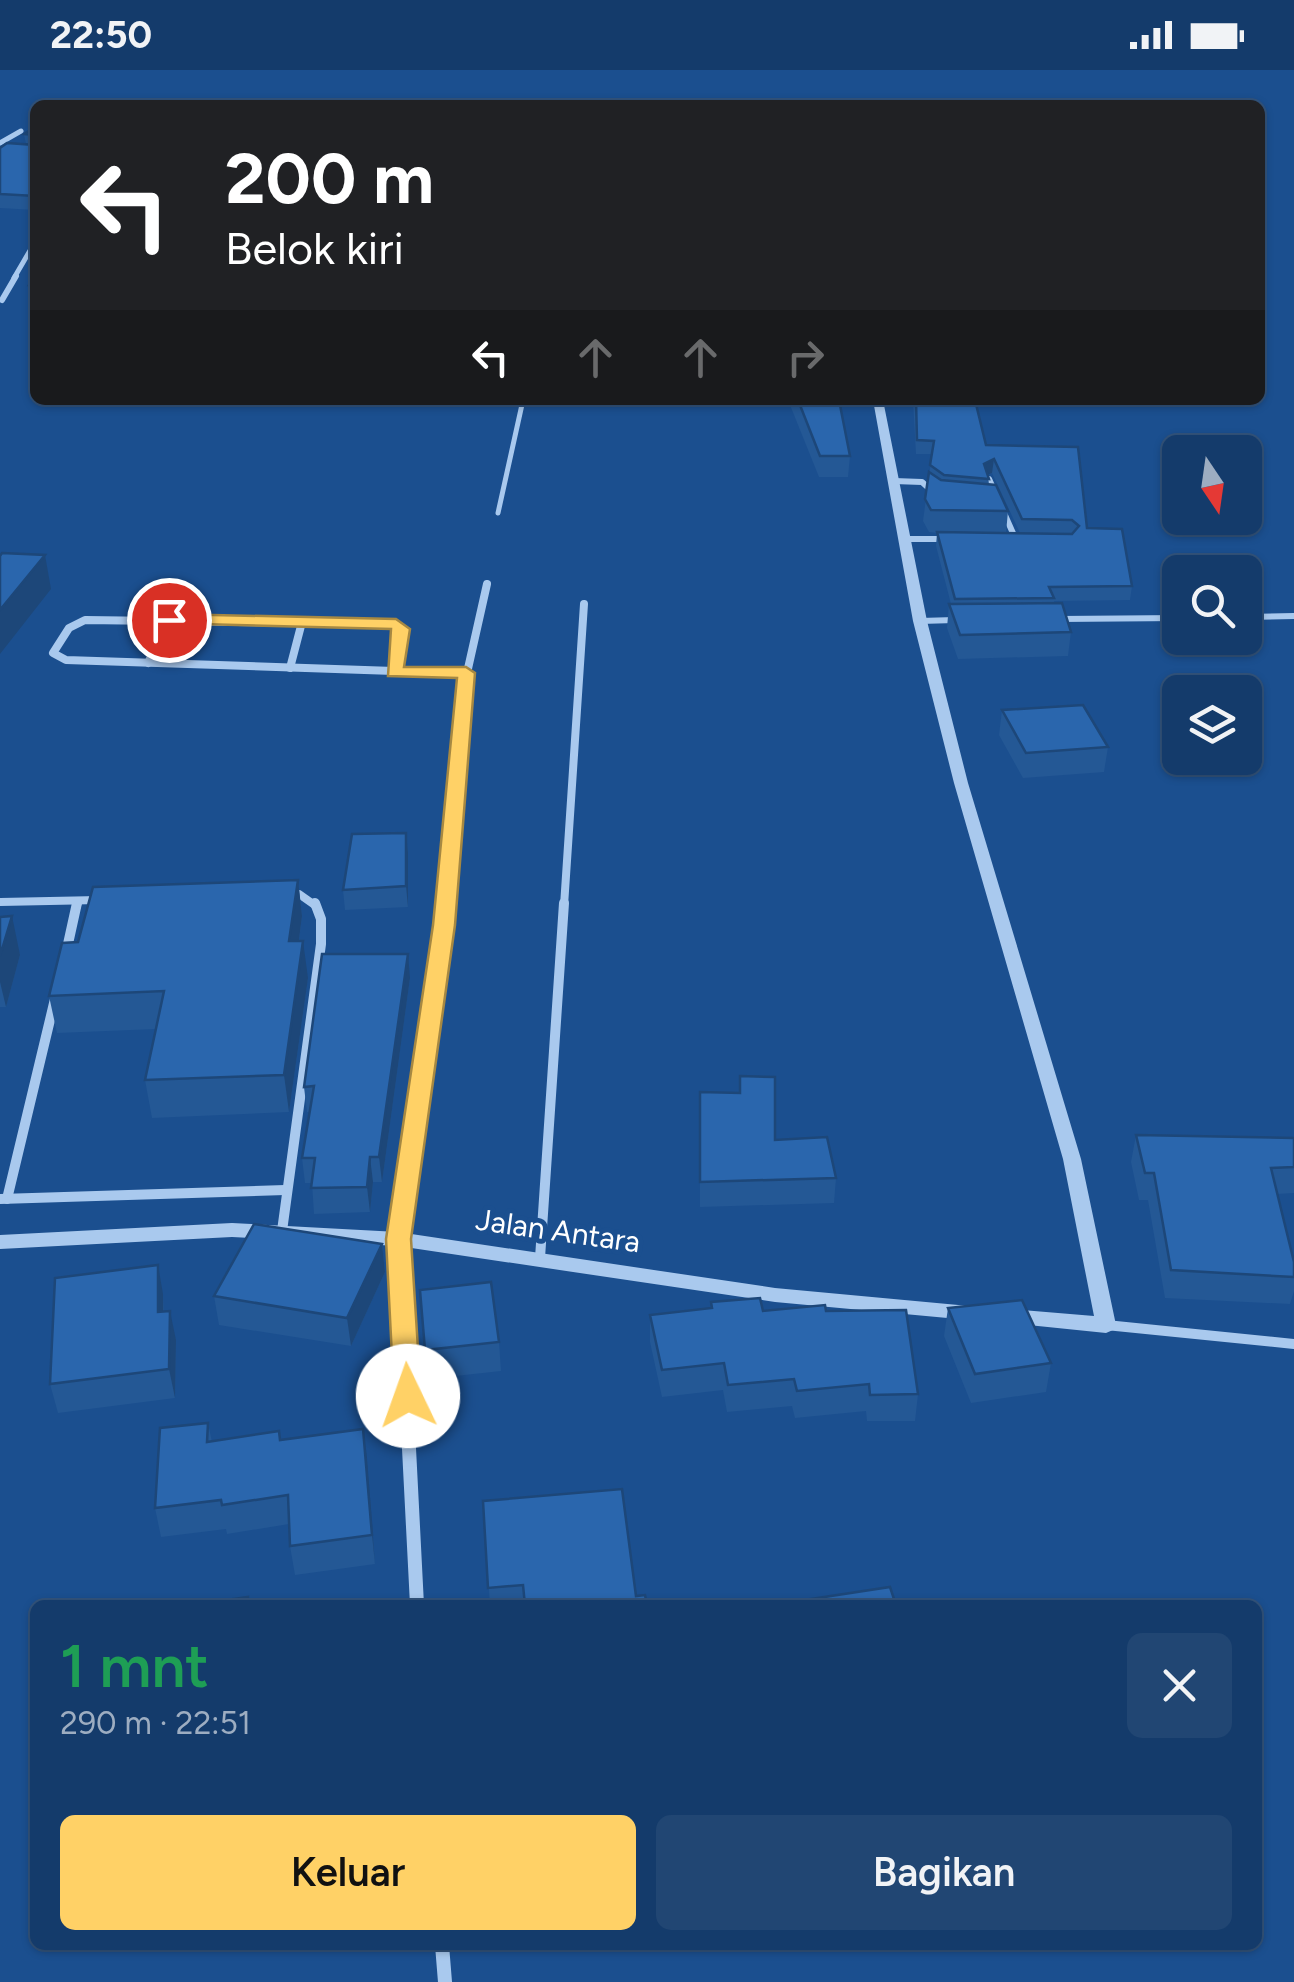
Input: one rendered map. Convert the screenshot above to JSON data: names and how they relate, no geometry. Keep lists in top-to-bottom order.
{
  "streets": {
    "street": ["Jalan Antara"]
  },
  "north": "bottom",
  "page": {
    "status": "22:50",
    "turn": ["200 m", "Belok kiri"],
    "heading": ["1 mnt", "290 m · 22:51"],
    "buttons": ["Keluar", "Bagikan"]
  }
}
